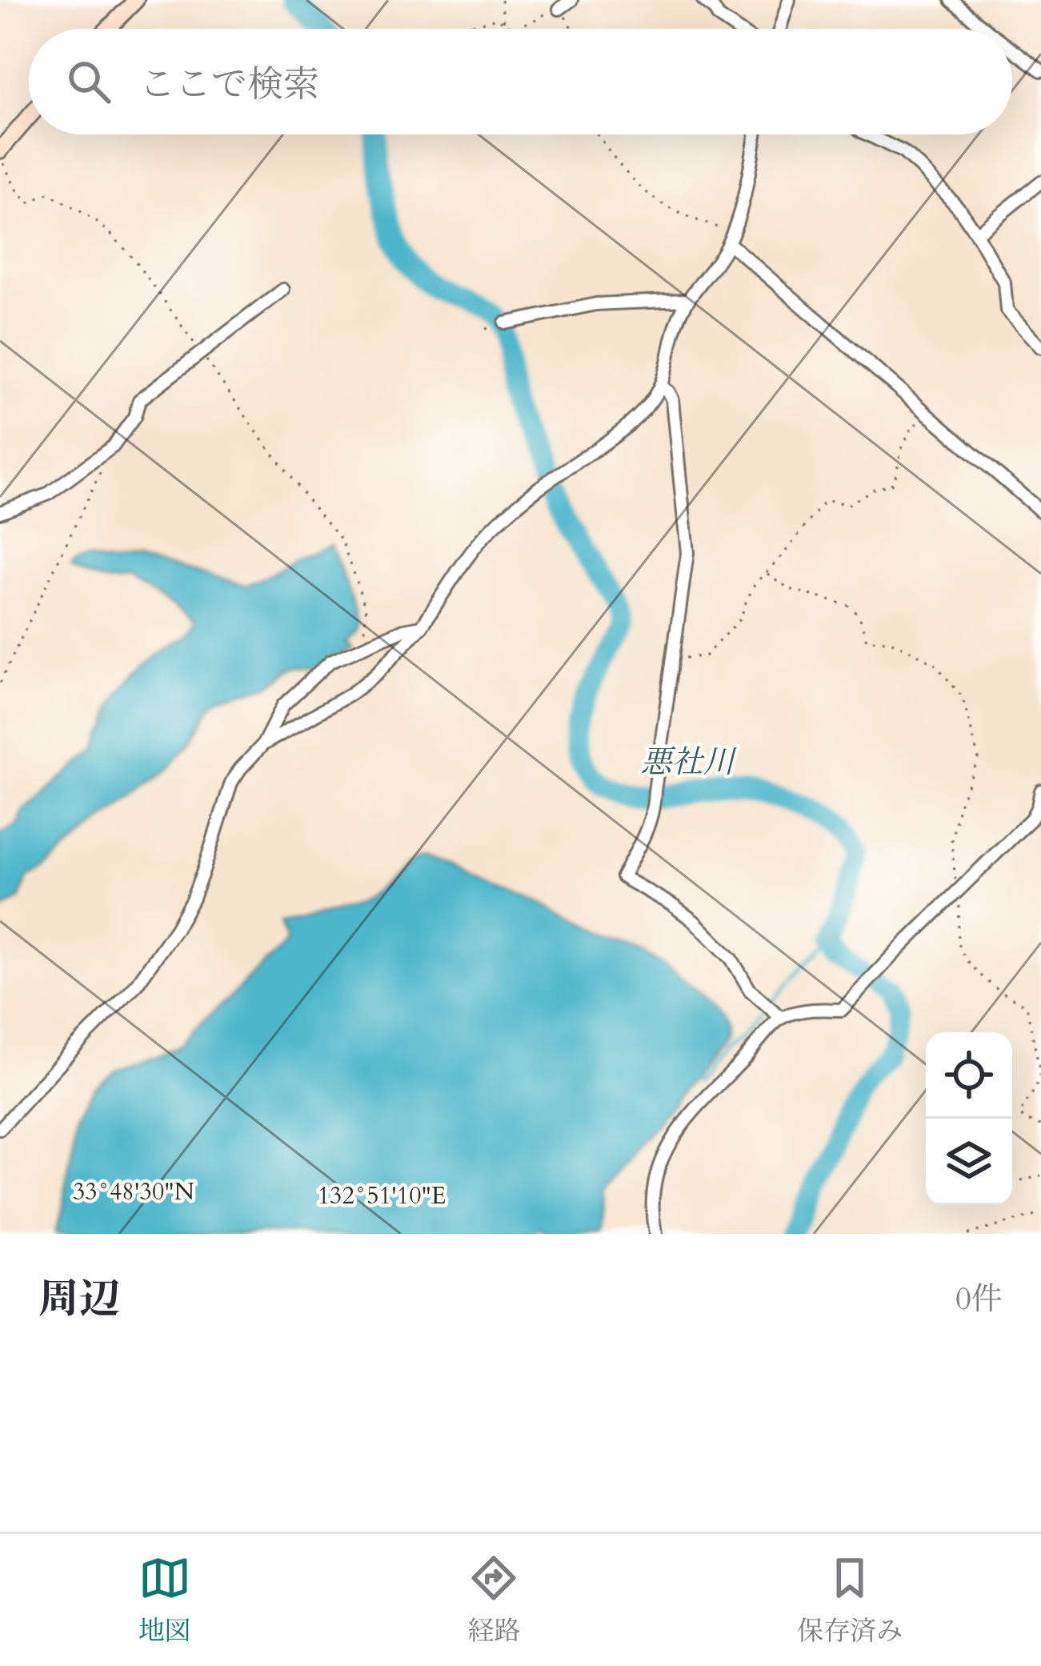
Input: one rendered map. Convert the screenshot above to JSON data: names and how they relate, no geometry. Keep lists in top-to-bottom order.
{
  "water": ["悪社川"],
  "page": {
    "search": "ここで検索",
    "heading": ["周辺", "0件"],
    "nav": ["地図", "経路", "保存済み"]
  },
  "coordinates": ["33°48'30\"N", "132°51'10\"E"]
}
